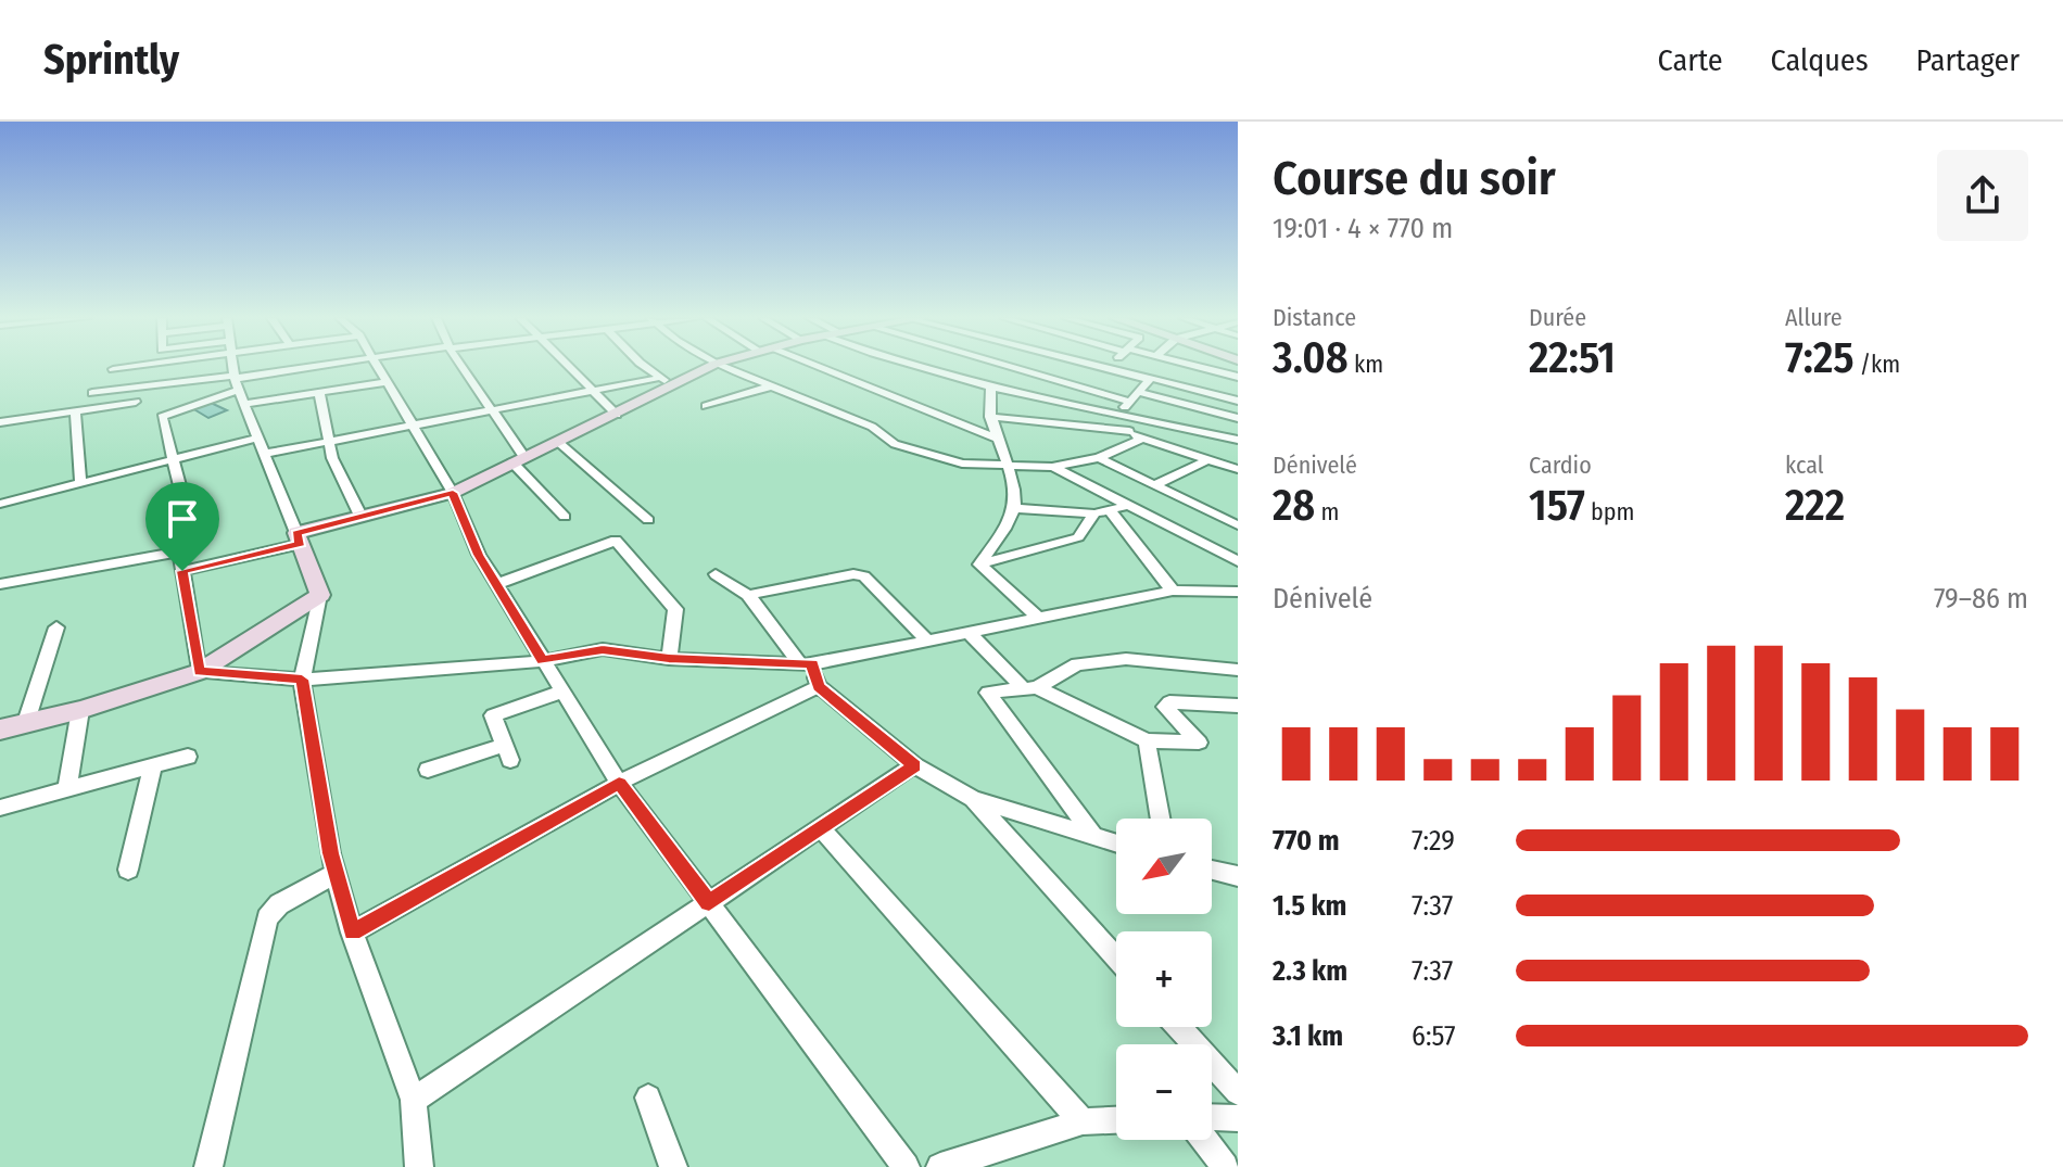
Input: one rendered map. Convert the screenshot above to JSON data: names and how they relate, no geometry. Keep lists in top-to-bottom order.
{
  "north": "bottom left",
  "page": {
    "header": "Sprintly",
    "nav": ["Carte", "Calques", "Partager"],
    "heading": ["Course du soir", "19:01 · 4 × 770 m"],
    "stats": [
      ["Distance", "3.08 km"],
      ["Durée", "22:51"],
      ["Allure", "7:25 /km"],
      ["Dénivelé", "28 m"],
      ["Cardio", "157 bpm"],
      ["kcal", "222"]
    ],
    "chart": ["Dénivelé", "79–86 m"],
    "list": [
      {
        "name": "770 m",
        "note": "7:29"
      },
      {
        "name": "1.5 km",
        "note": "7:37"
      },
      {
        "name": "2.3 km",
        "note": "7:37"
      },
      {
        "name": "3.1 km",
        "note": "6:57"
      }
    ],
    "map_buttons": ["+", "−"]
  }
}
